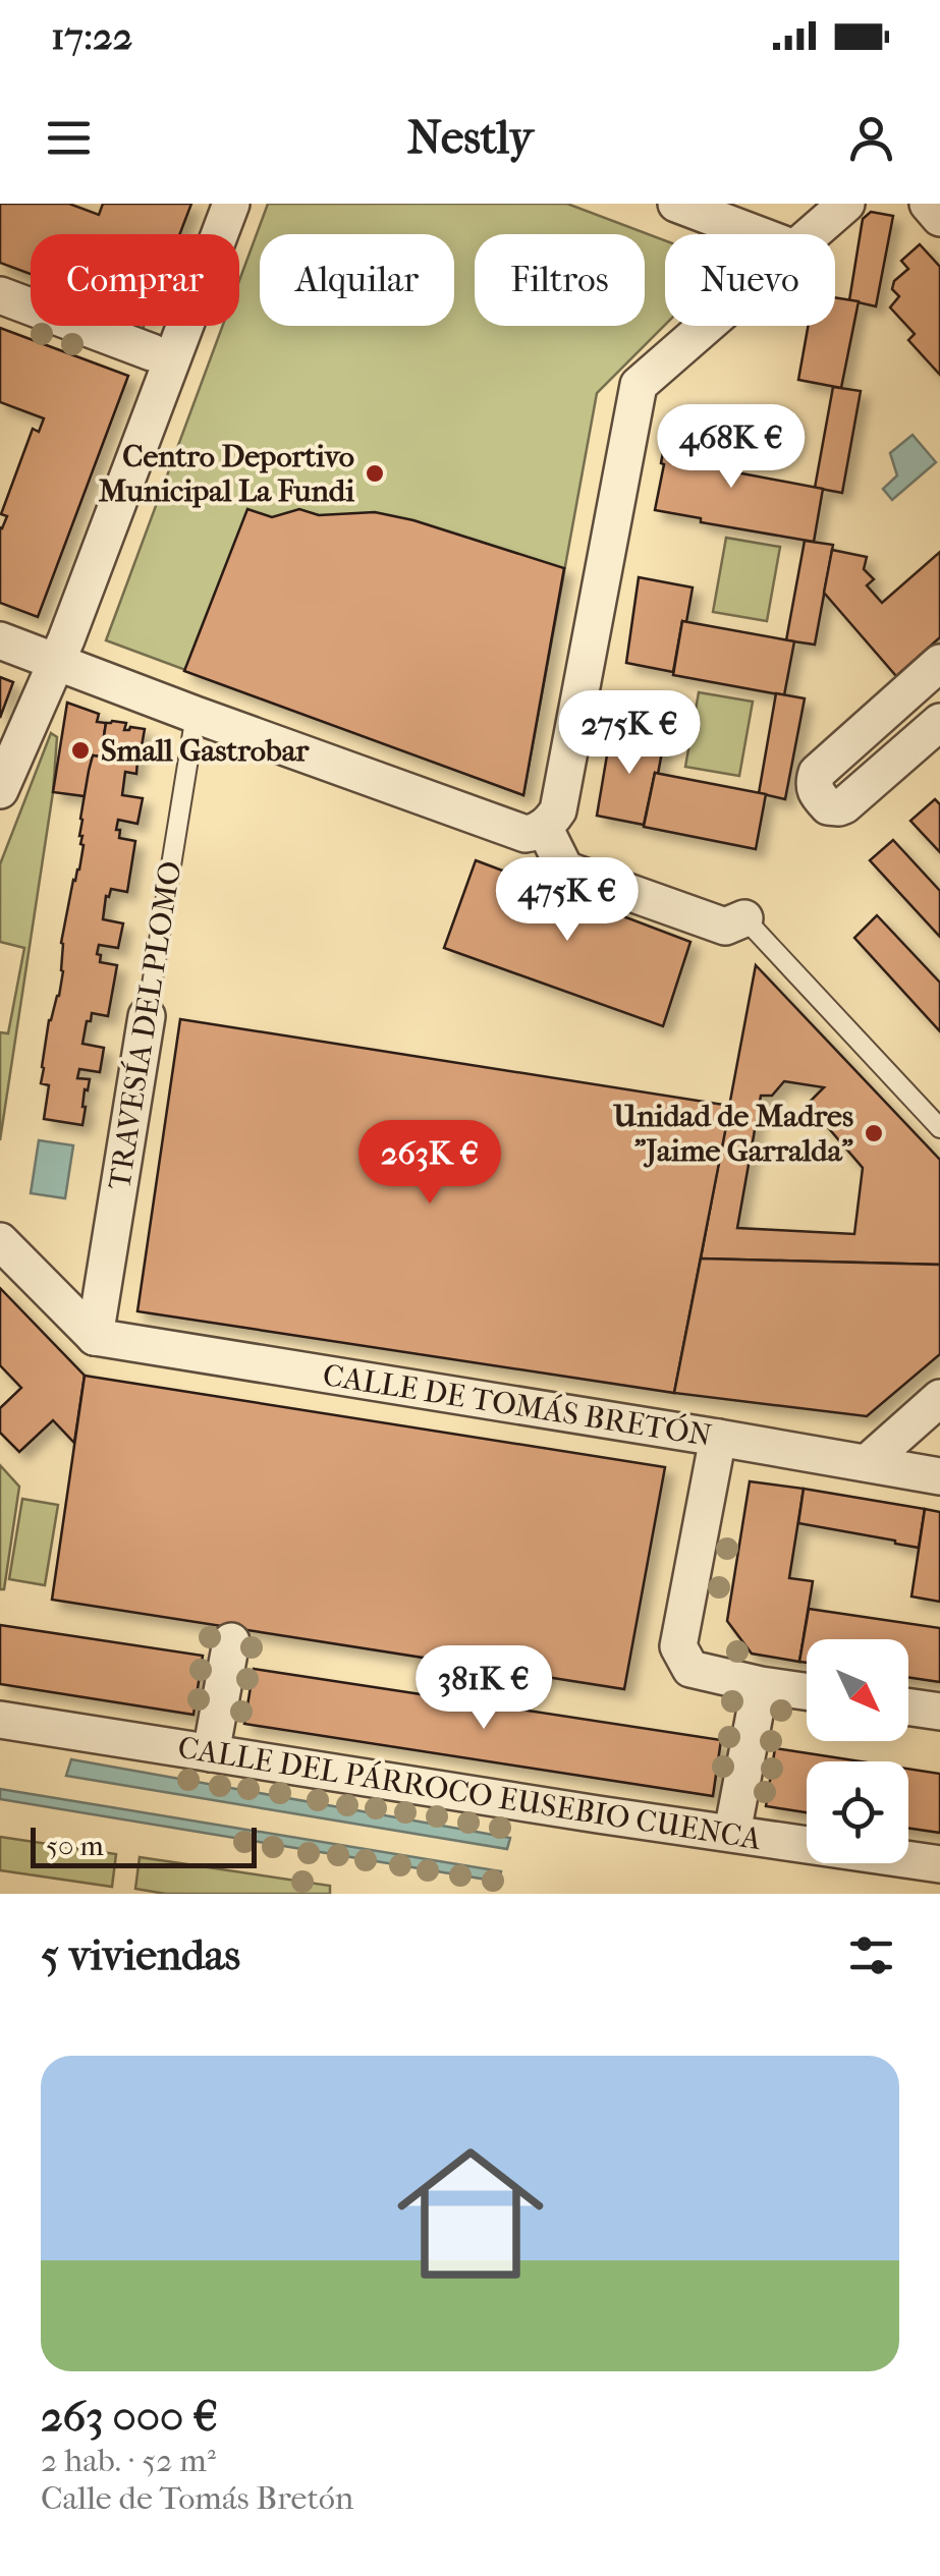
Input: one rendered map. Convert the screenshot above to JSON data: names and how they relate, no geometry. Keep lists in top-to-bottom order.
{
  "streets": {
    "street": ["TRAVESÍA DEL PLOMO", "CALLE DE TOMÁS BRETÓN", "CALLE DEL PÁRROCO EUSEBIO CUENCA"]
  },
  "crossings": [
    ["TRAVESÍA DEL PLOMO", "CALLE DE TOMÁS BRETÓN"]
  ],
  "places": ["Centro Deportivo Municipal La Fundi", "Small Gastrobar", "Unidad de Madres \"Jaime Garralda\""],
  "scale_bar": "50 m",
  "north": "bottom right",
  "page": {
    "status": "17:22",
    "header": "Nestly",
    "chip": [
      "Comprar",
      "Alquilar",
      "Filtros",
      "Nuevo"
    ],
    "price": [
      "468K €",
      "275K €",
      "475K €",
      "263K €",
      "381K €"
    ],
    "scale": "50 m",
    "heading": "5 viviendas",
    "list": [
      {
        "name": "263 000 €",
        "note": "2 hab. · 52 m² · Calle de Tomás Bretón"
      }
    ]
  }
}
